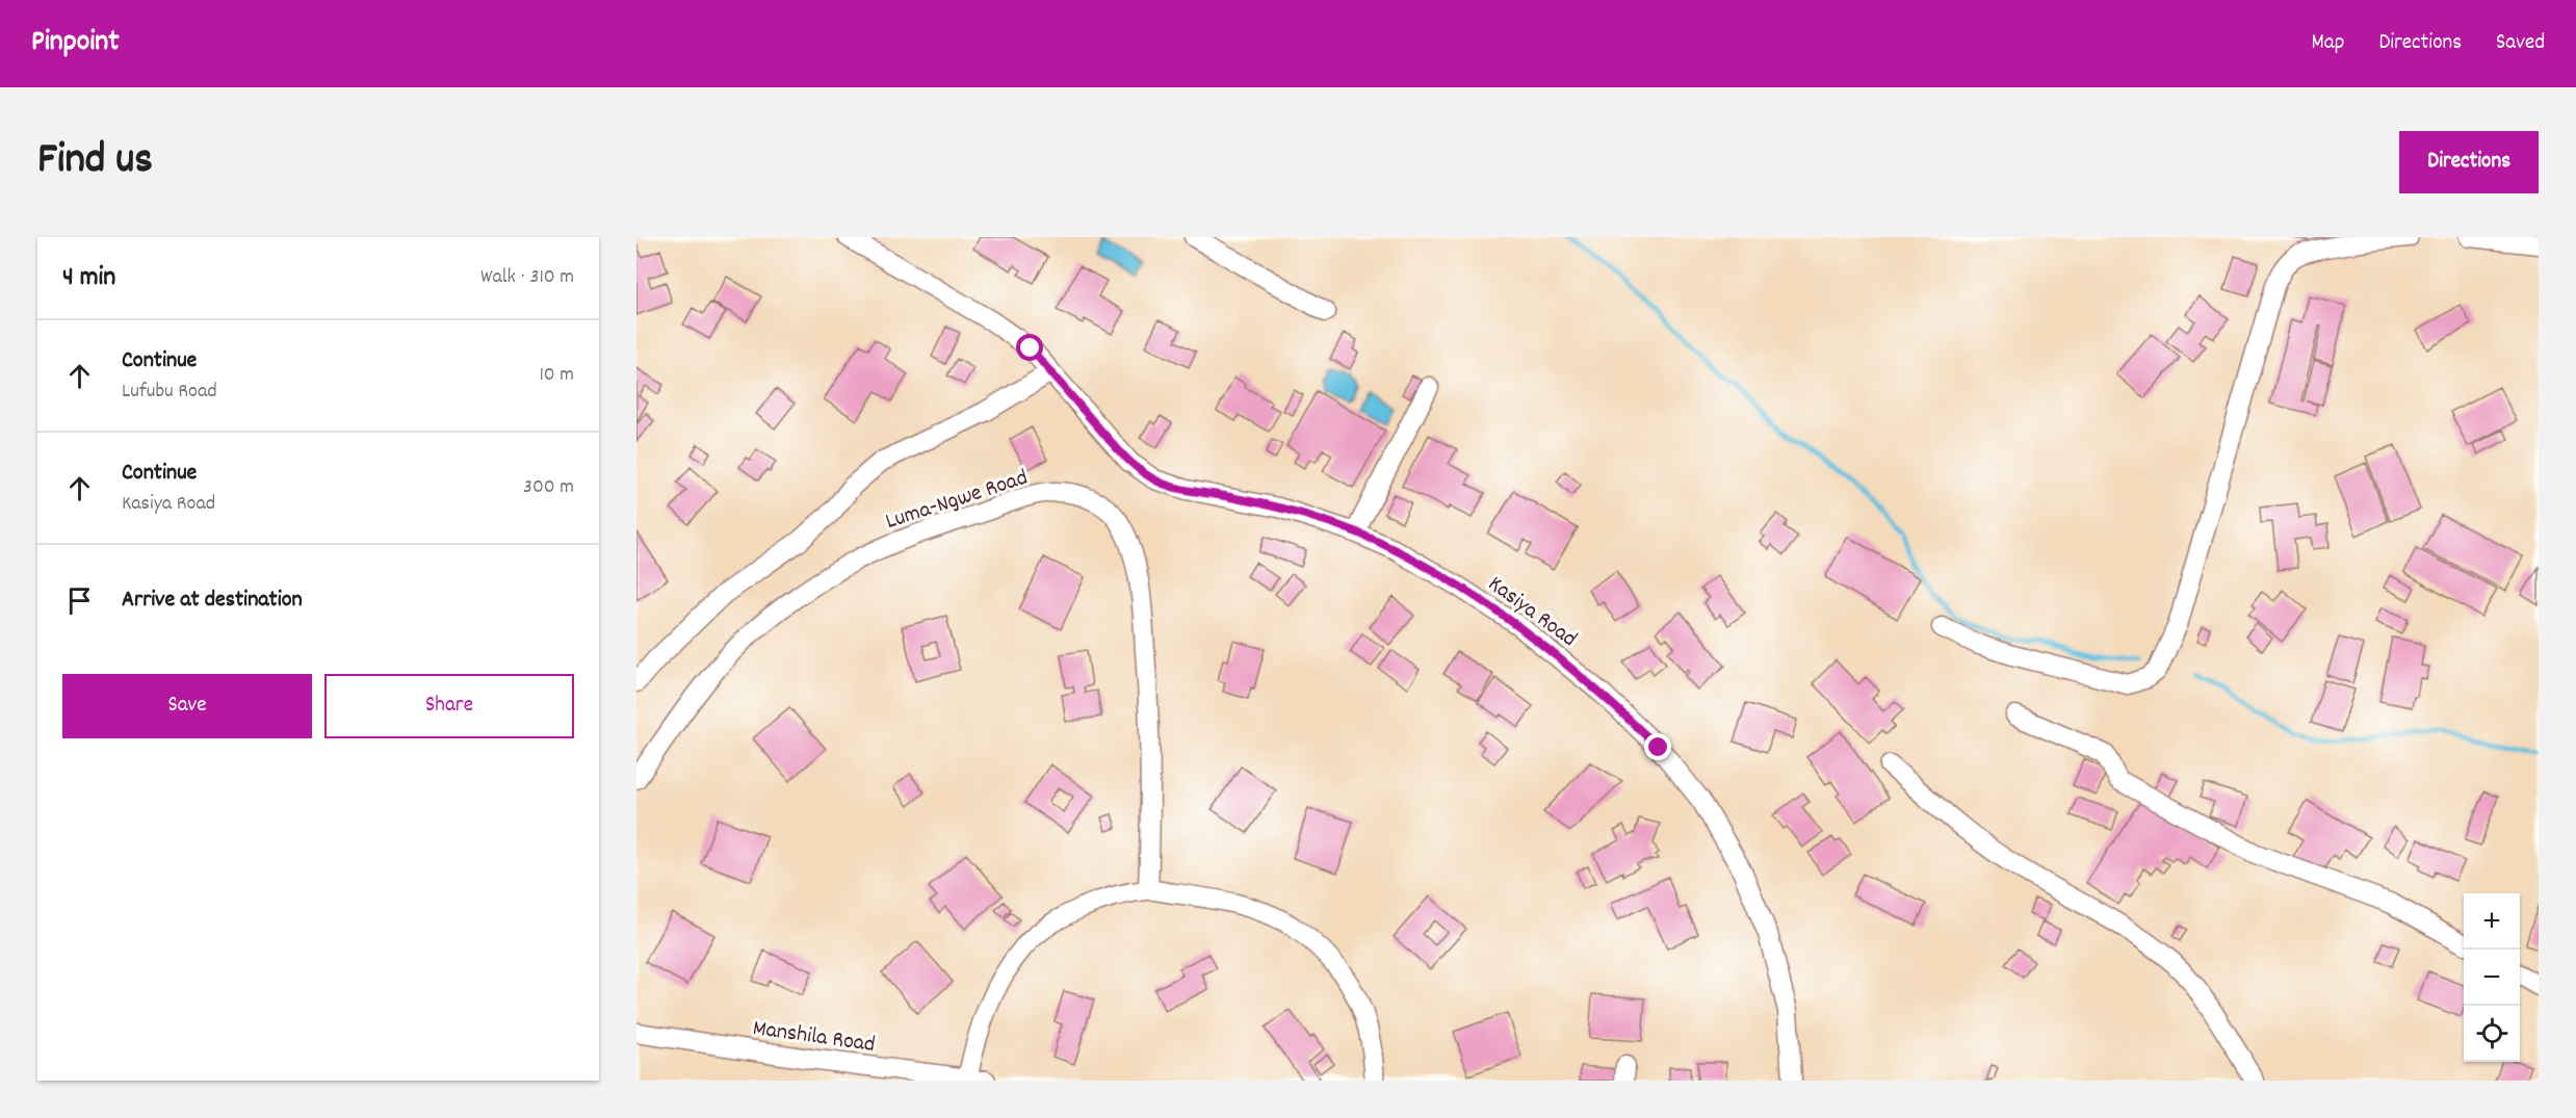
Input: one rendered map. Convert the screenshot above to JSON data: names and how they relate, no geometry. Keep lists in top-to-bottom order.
{
  "streets": {
    "street": ["Luma-Ngwe Road", "Kasiya Road", "Manshila Road"]
  },
  "page": {
    "header": "Pinpoint",
    "nav": ["Map", "Directions", "Saved"],
    "title": "Find us",
    "buttons": [
      "Directions",
      ["Save", "Share"]
    ],
    "heading": ["4 min", "Walk · 310 m"],
    "list": [
      ["Continue", "Lufubu Road", "10 m"],
      ["Continue", "Kasiya Road", "300 m"],
      "Arrive at destination"
    ],
    "map_buttons": ["+", "−"]
  }
}
